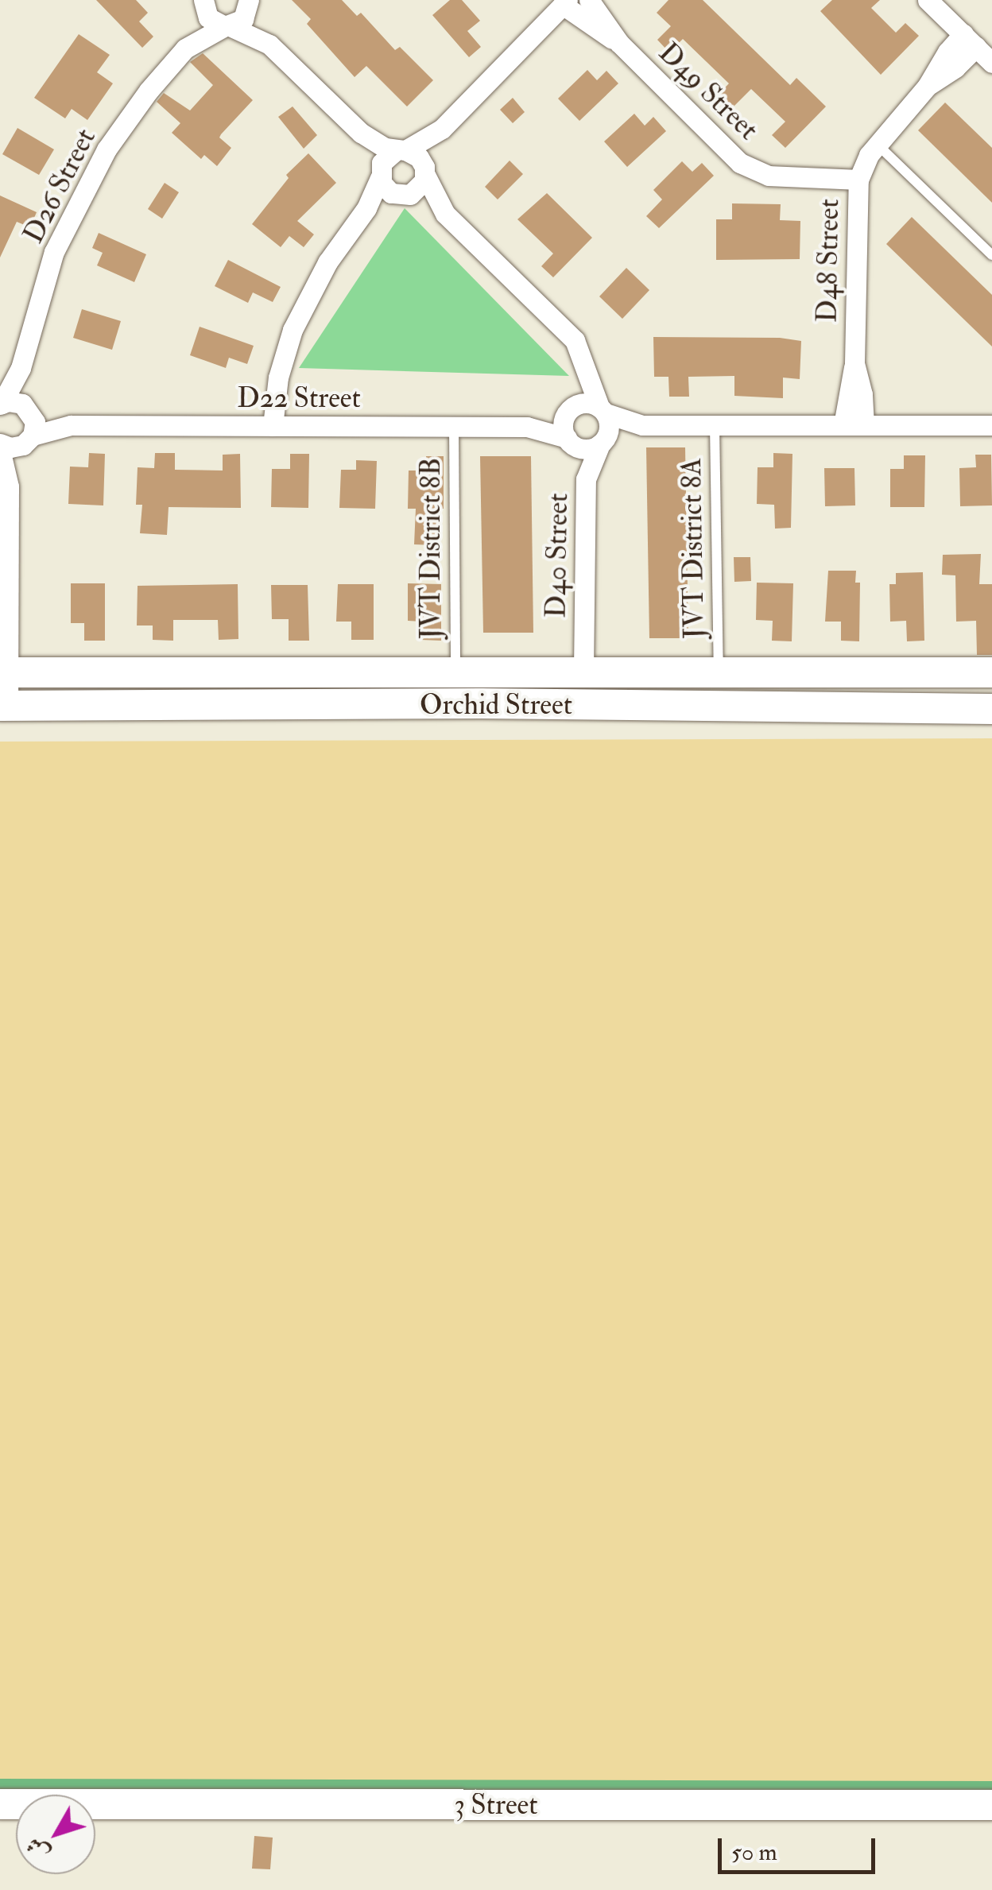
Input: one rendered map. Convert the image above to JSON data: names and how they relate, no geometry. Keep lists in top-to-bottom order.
{
  "streets": {
    "street": [
      "D49 Street",
      "D26 Street",
      "D48 Street",
      "D22 Street",
      "D40 Street",
      "Orchid Street",
      "3 Street"
    ],
    "lane": ["JVT District 8B", "JVT District 8A"]
  },
  "crossings": [
    ["D49 Street", "D48 Street"],
    ["D26 Street", "D22 Street"],
    ["D22 Street", "JVT District 8B"],
    ["D22 Street", "D40 Street"],
    ["JVT District 8B", "Orchid Street"],
    ["JVT District 8A", "Orchid Street"],
    ["D40 Street", "Orchid Street"]
  ],
  "scale_bar": "50 m",
  "north": "bottom left"
}
